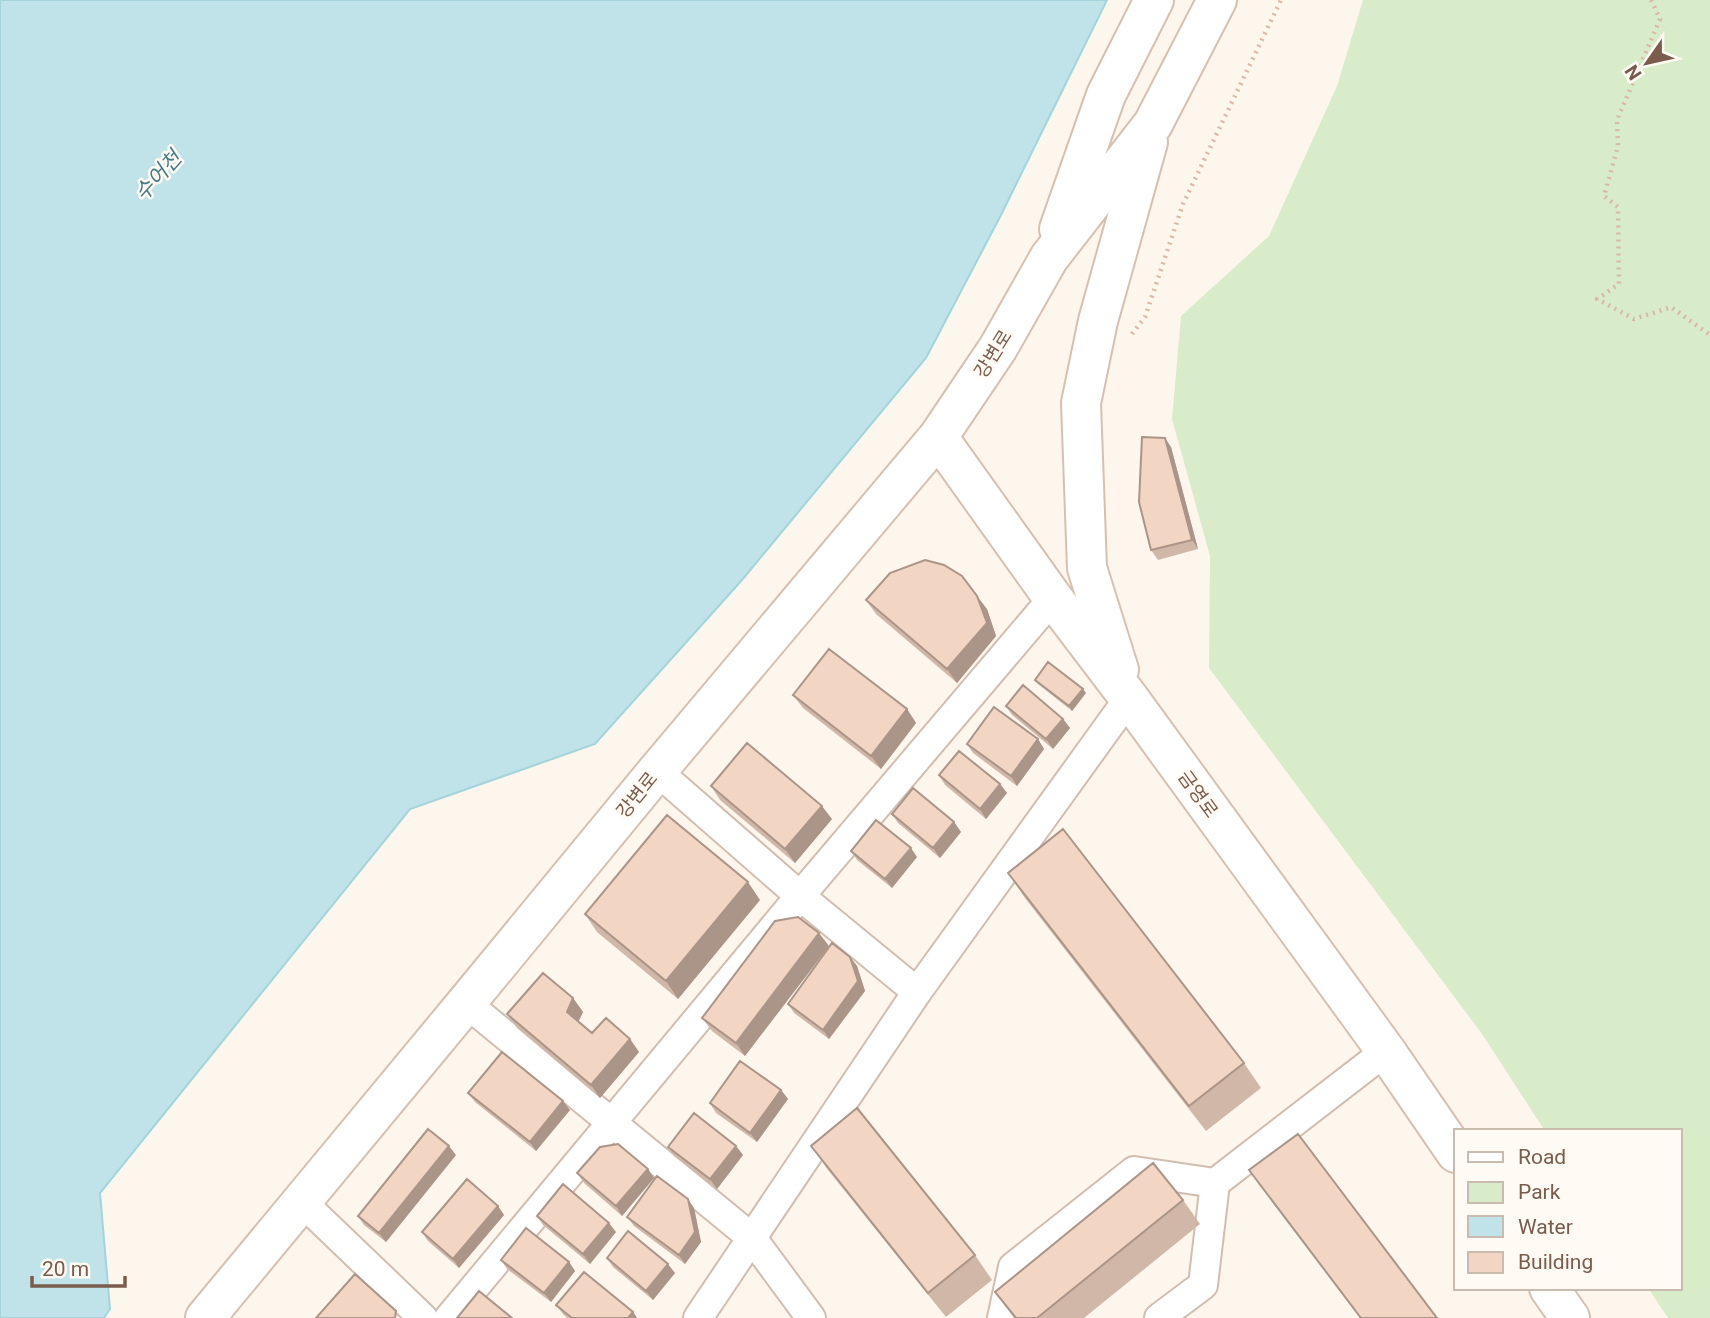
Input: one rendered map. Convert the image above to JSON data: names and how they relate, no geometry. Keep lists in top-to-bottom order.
{
  "streets": {
    "main road": ["강변로", "금영로"]
  },
  "crossings": [
    ["강변로", "금영로"]
  ],
  "water": ["수어천"],
  "legend": [
    "Road",
    "Park",
    "Water",
    "Building"
  ],
  "scale_bar": "20 m",
  "north": "bottom left"
}
